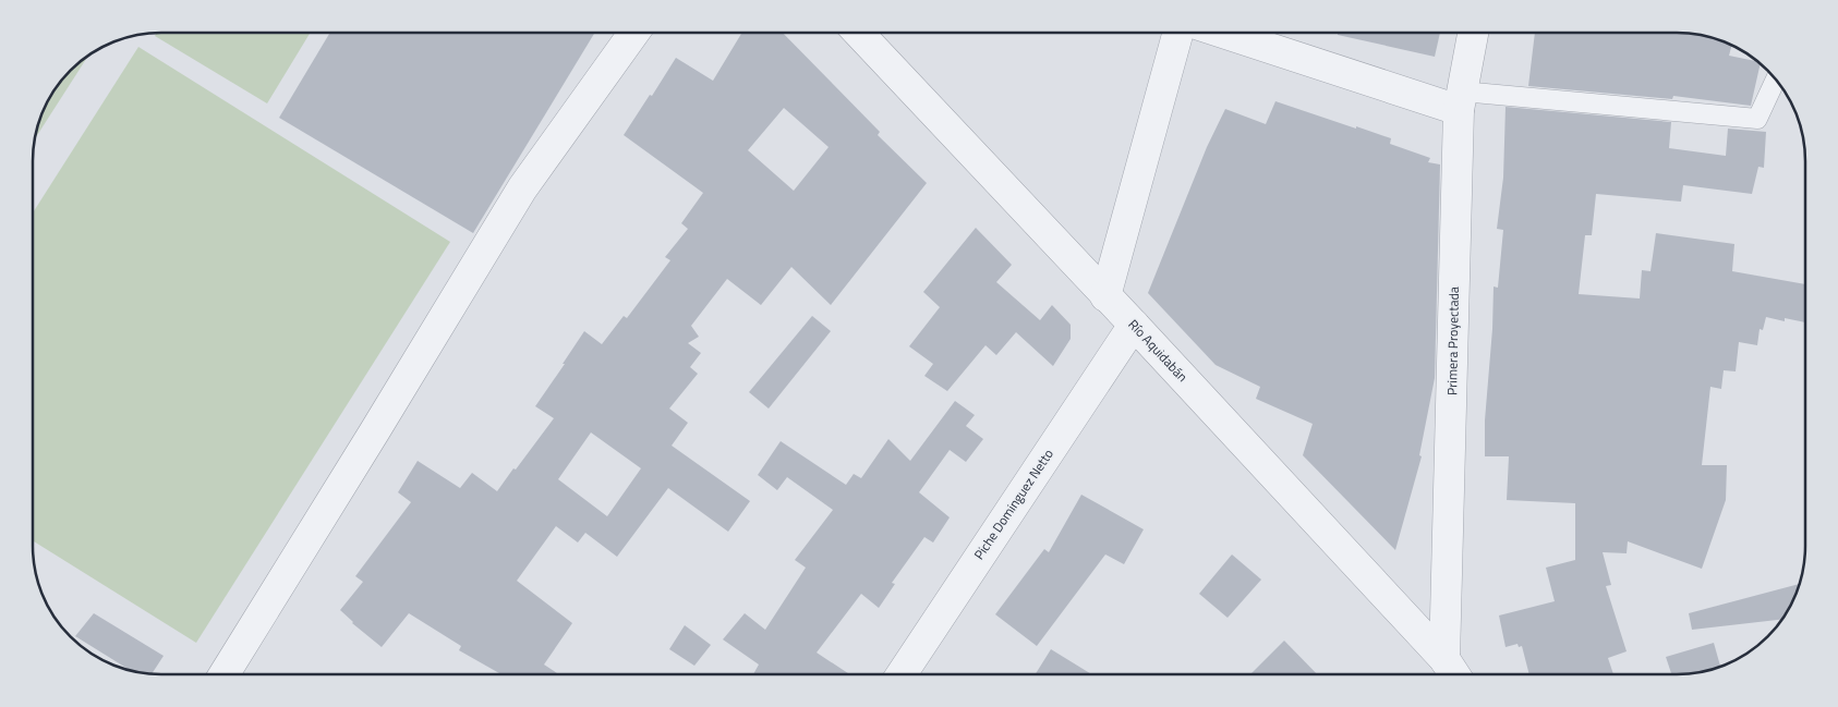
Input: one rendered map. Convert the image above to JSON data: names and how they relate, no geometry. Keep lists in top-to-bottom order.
{
  "streets": {
    "street": ["Primera Proyectada", "Río Aquidabán", "Piche Dominguez Netto"]
  },
  "crossings": [
    ["Primera Proyectada", "Río Aquidabán"],
    ["Río Aquidabán", "Piche Dominguez Netto"]
  ]
}
